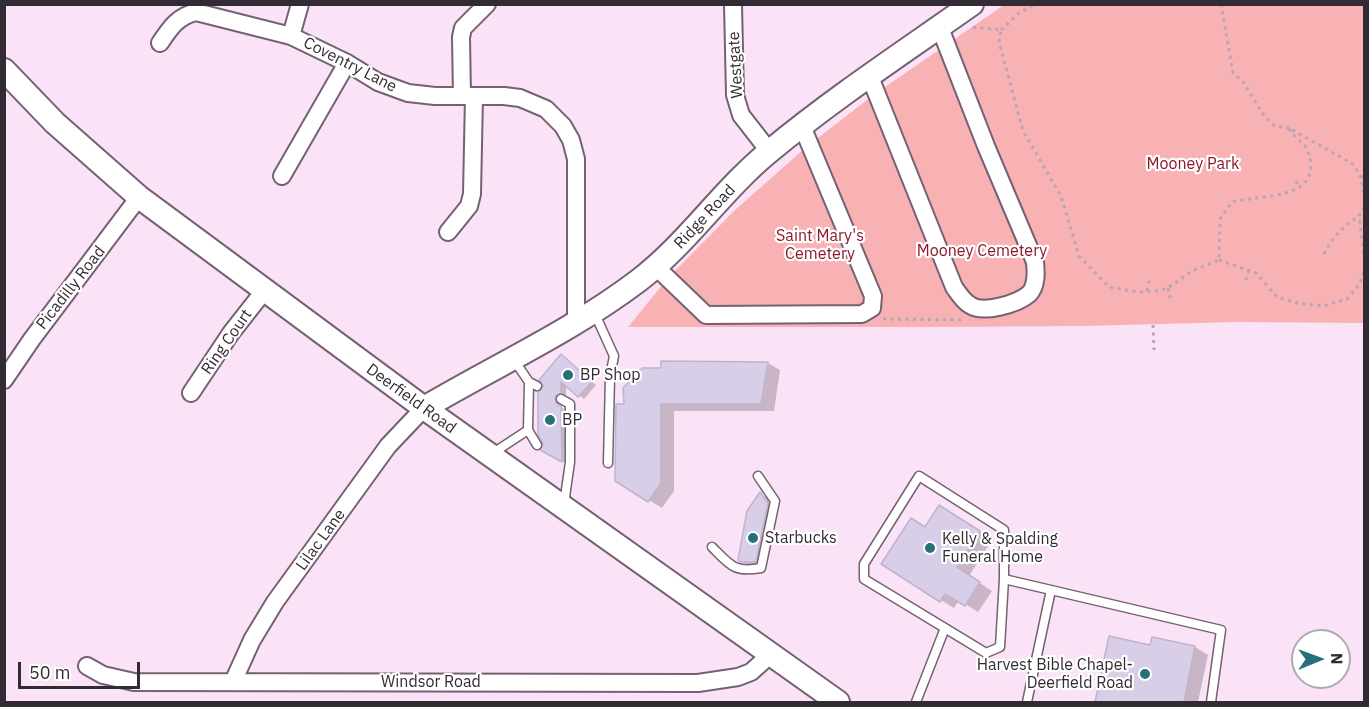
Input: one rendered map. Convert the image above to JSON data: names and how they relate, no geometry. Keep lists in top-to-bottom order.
{
  "streets": {
    "main road": ["Ridge Road", "Deerfield Road"],
    "street": [
      "Coventry Lane",
      "Westgate",
      "Picadilly Road",
      "Ring Court",
      "Lilac Lane",
      "Windsor Road"
    ]
  },
  "crossings": [
    ["Coventry Lane", "Ridge Road"],
    ["Westgate", "Ridge Road"],
    ["Ridge Road", "Deerfield Road"],
    ["Ridge Road", "Lilac Lane"],
    ["Picadilly Road", "Deerfield Road"],
    ["Ring Court", "Deerfield Road"],
    ["Deerfield Road", "Lilac Lane"],
    ["Deerfield Road", "Windsor Road"],
    ["Lilac Lane", "Windsor Road"]
  ],
  "parks": ["Mooney Park", "Saint Mary's Cemetery", "Mooney Cemetery"],
  "places": [
    "BP Shop",
    "BP",
    "Starbucks",
    "Kelly & Spalding Funeral Home",
    "Harvest Bible Chapel- Deerfield Road"
  ],
  "scale_bar": "50 m",
  "north": "right"
}
